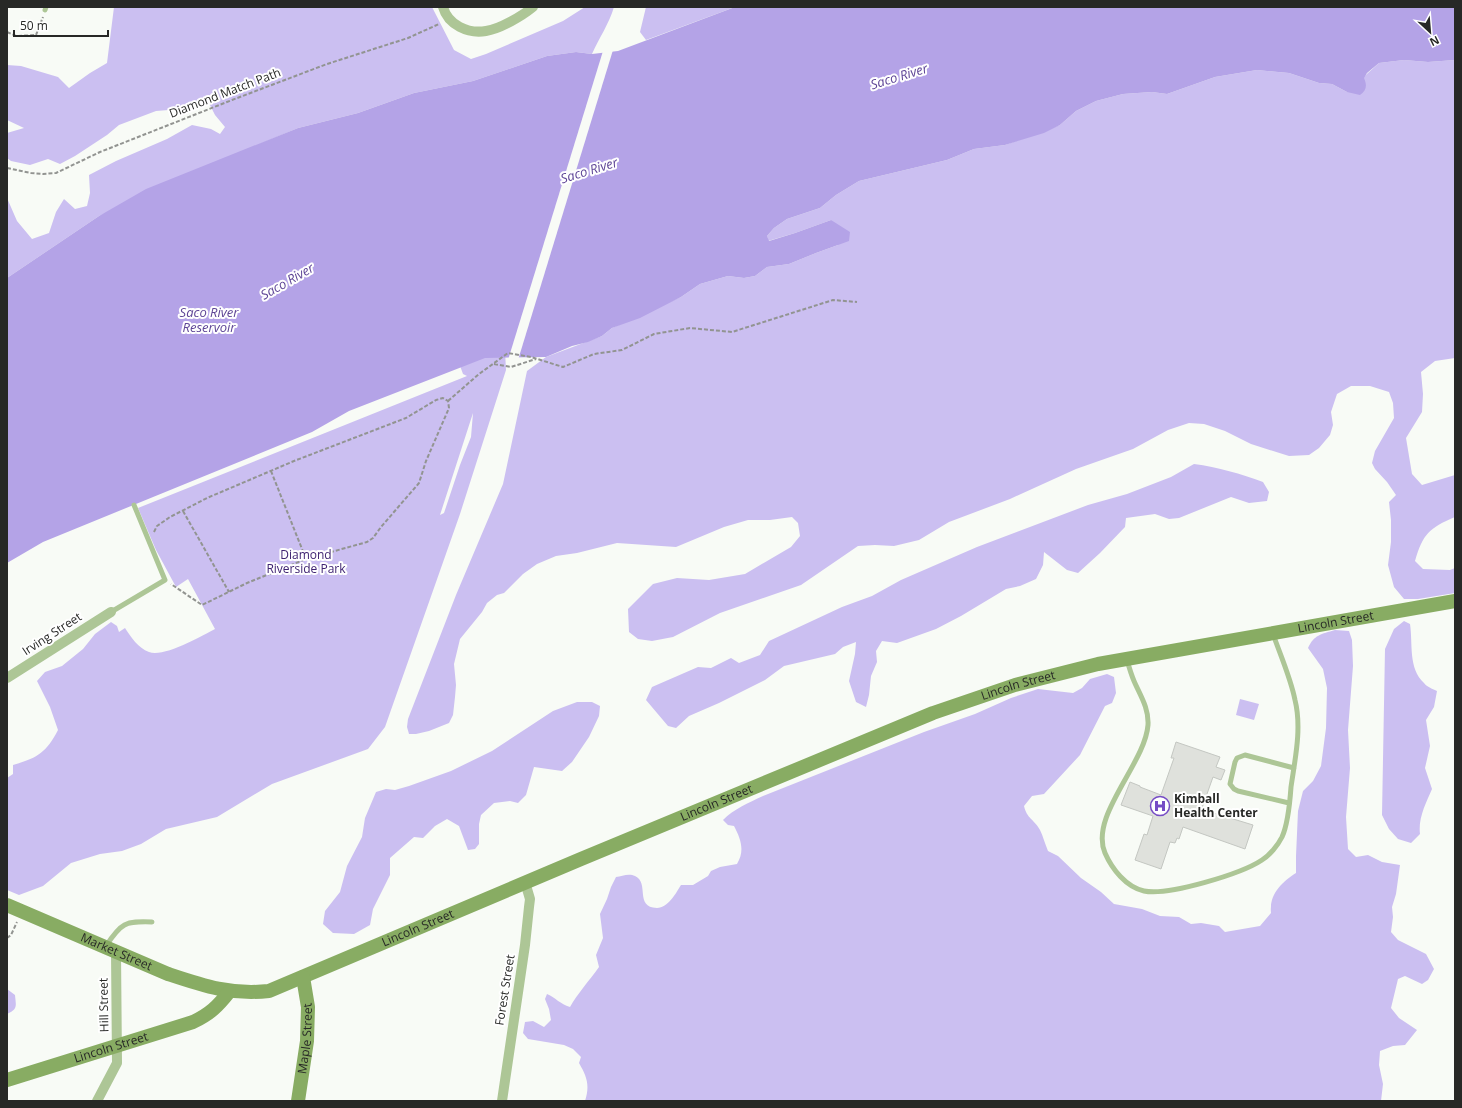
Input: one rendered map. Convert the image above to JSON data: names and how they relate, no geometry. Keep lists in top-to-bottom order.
{
  "streets": {
    "street": [
      "Lincoln Street",
      "Irving Street",
      "Market Street",
      "Forest Street",
      "Hill Street",
      "Maple Street"
    ],
    "path": ["Diamond Match Path"]
  },
  "crossings": [
    ["Lincoln Street", "Market Street"],
    ["Lincoln Street", "Forest Street"],
    ["Lincoln Street", "Hill Street"],
    ["Lincoln Street", "Maple Street"],
    ["Market Street", "Hill Street"]
  ],
  "water": ["Saco River", "Saco River Reservoir"],
  "parks": ["Diamond Riverside Park"],
  "places": {
    "hospital": ["Kimball Health Center"]
  },
  "scale_bar": "50 m",
  "north": "bottom right"
}
